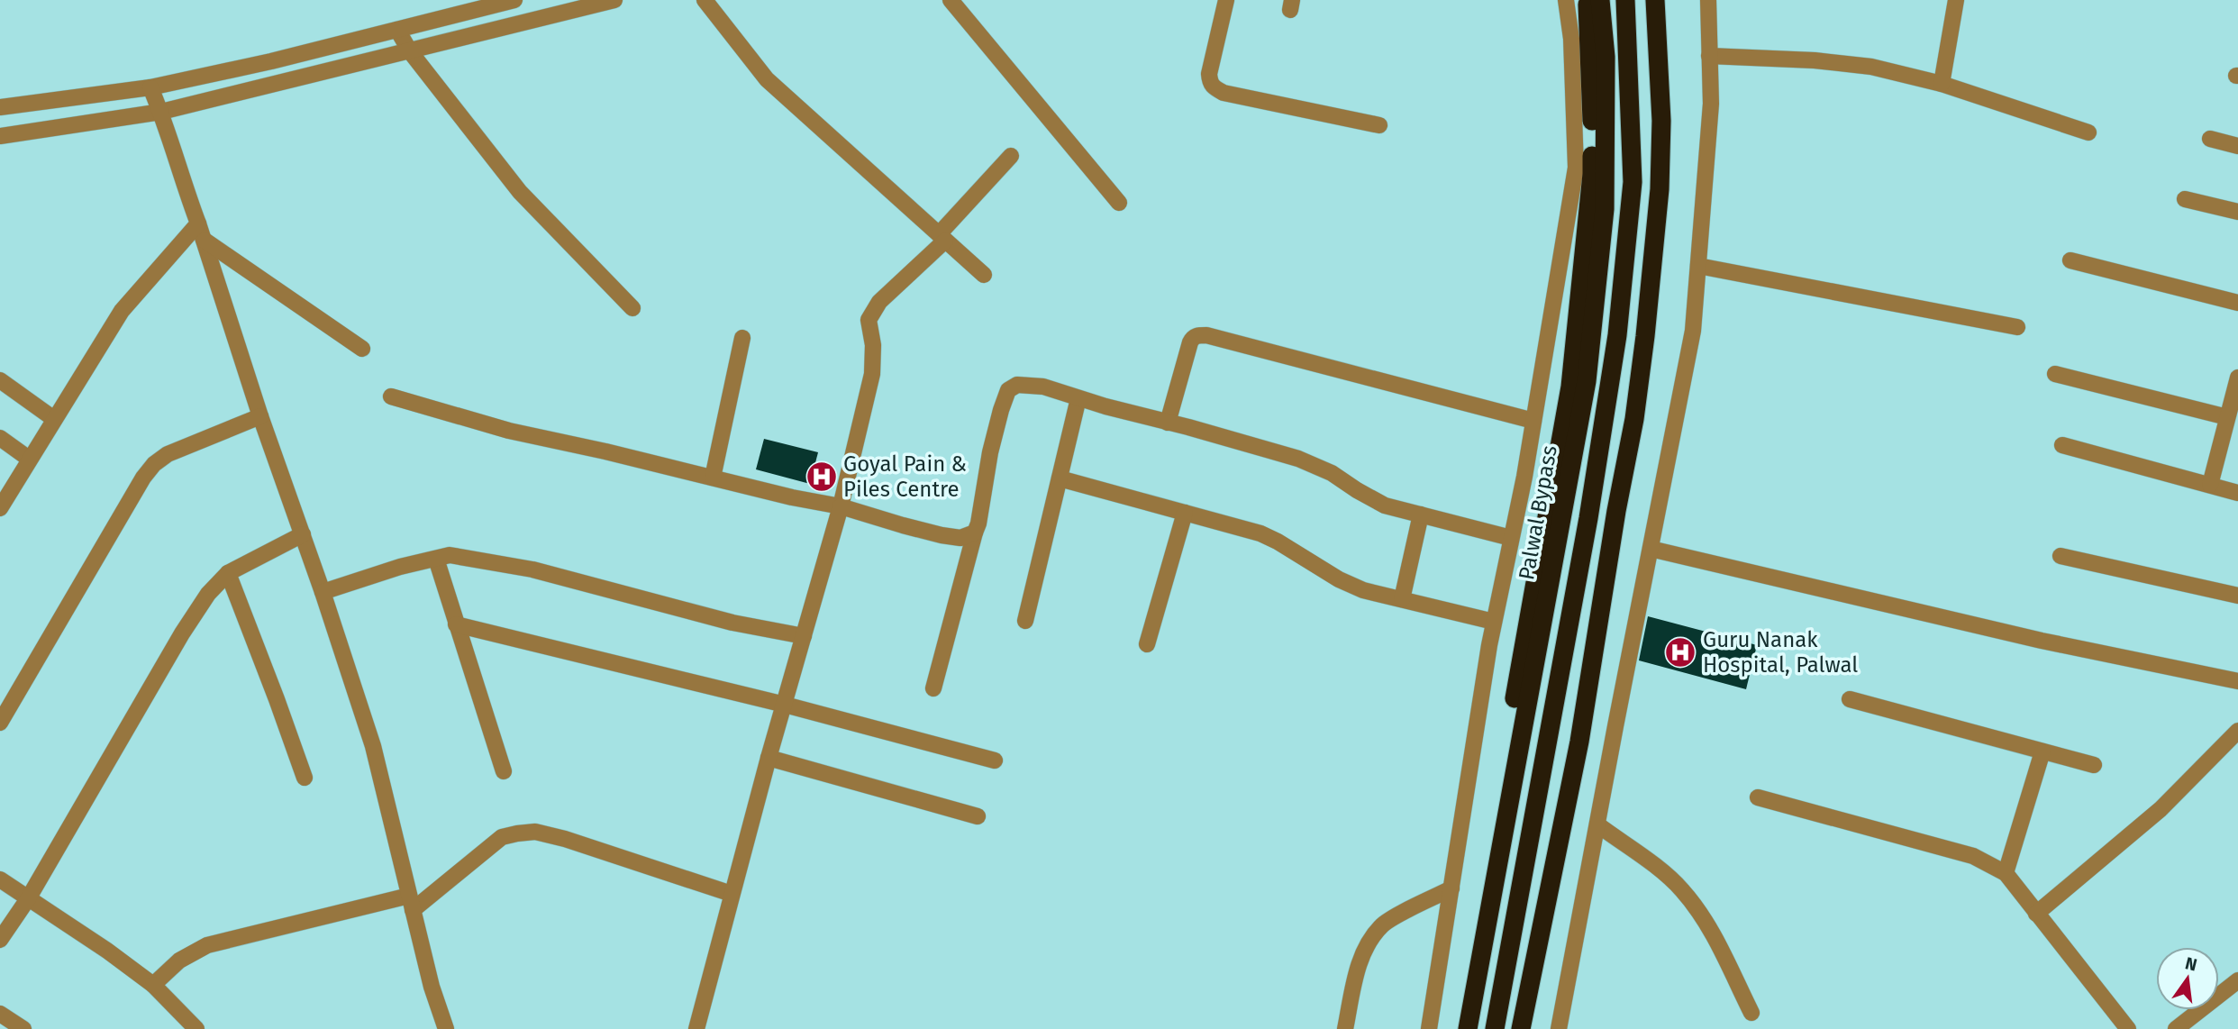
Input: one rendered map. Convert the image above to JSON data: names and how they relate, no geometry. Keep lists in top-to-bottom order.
{
  "streets": {
    "highway": ["Palwal Bypass"]
  },
  "places": {
    "hospital": ["Goyal Pain & Piles Centre", "Guru Nanak Hospital, Palwal"]
  },
  "north": "top"
}
